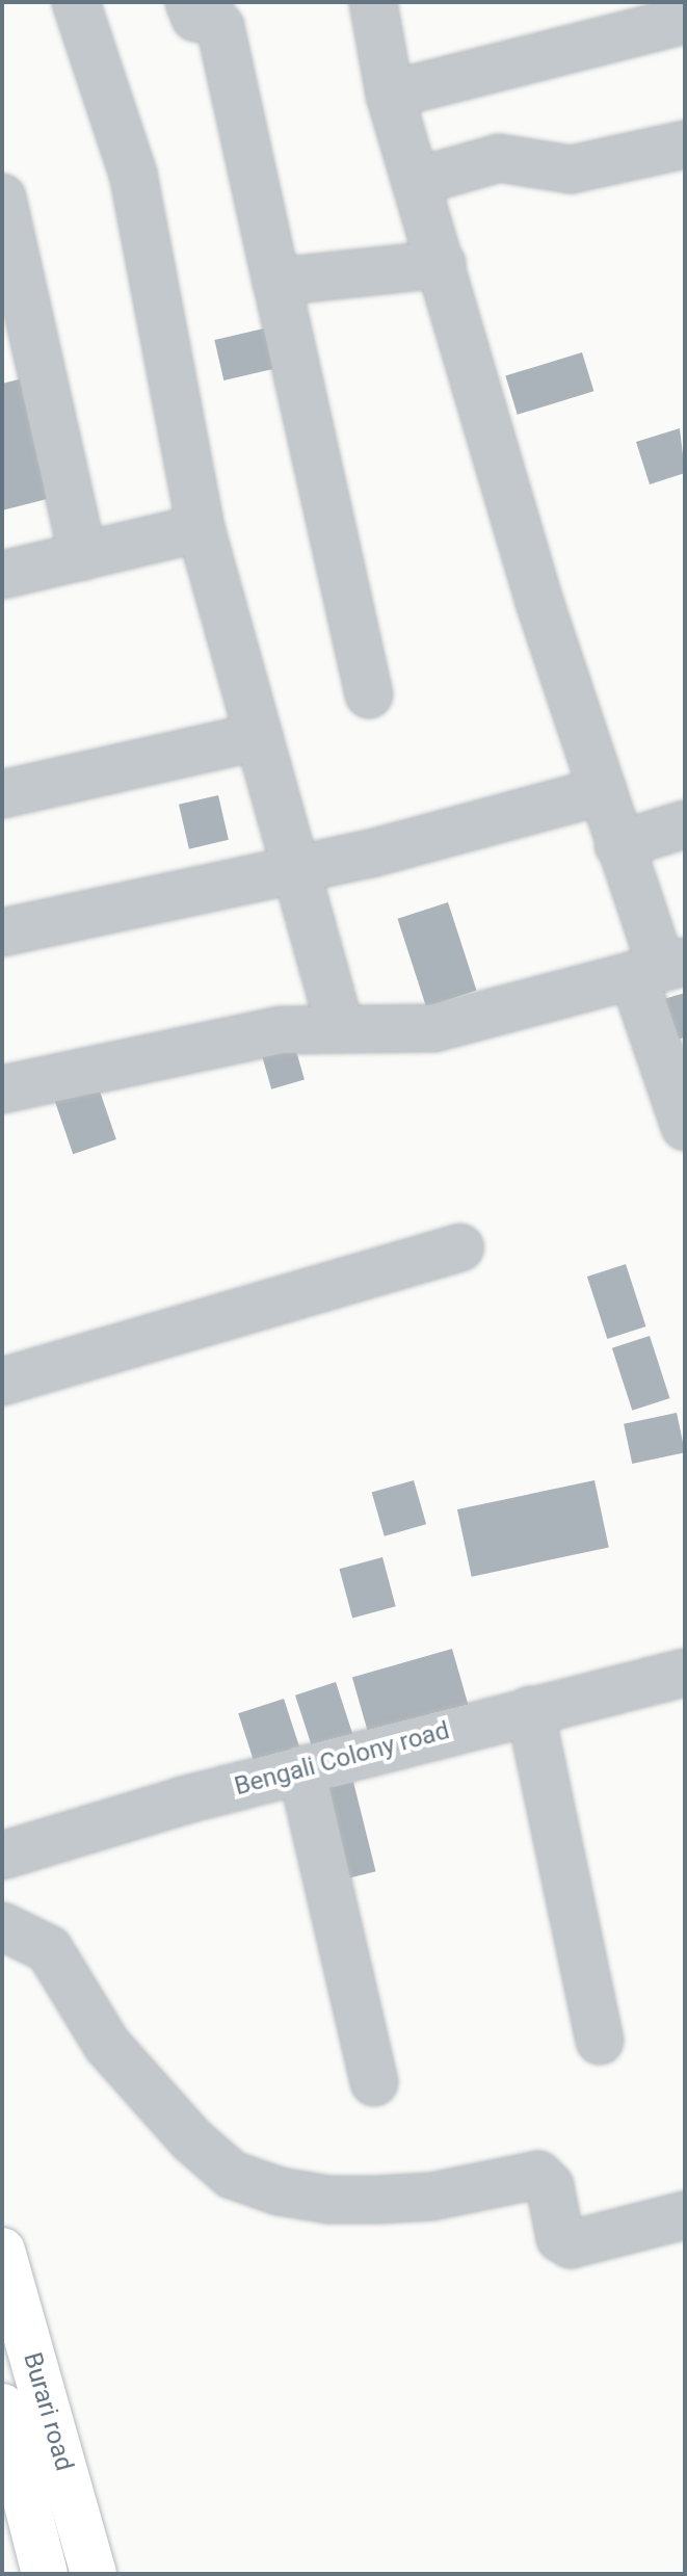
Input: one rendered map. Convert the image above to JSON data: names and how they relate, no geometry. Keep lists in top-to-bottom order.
{
  "streets": {
    "main road": ["Burari road"],
    "street": ["Bengali Colony road"]
  }
}
